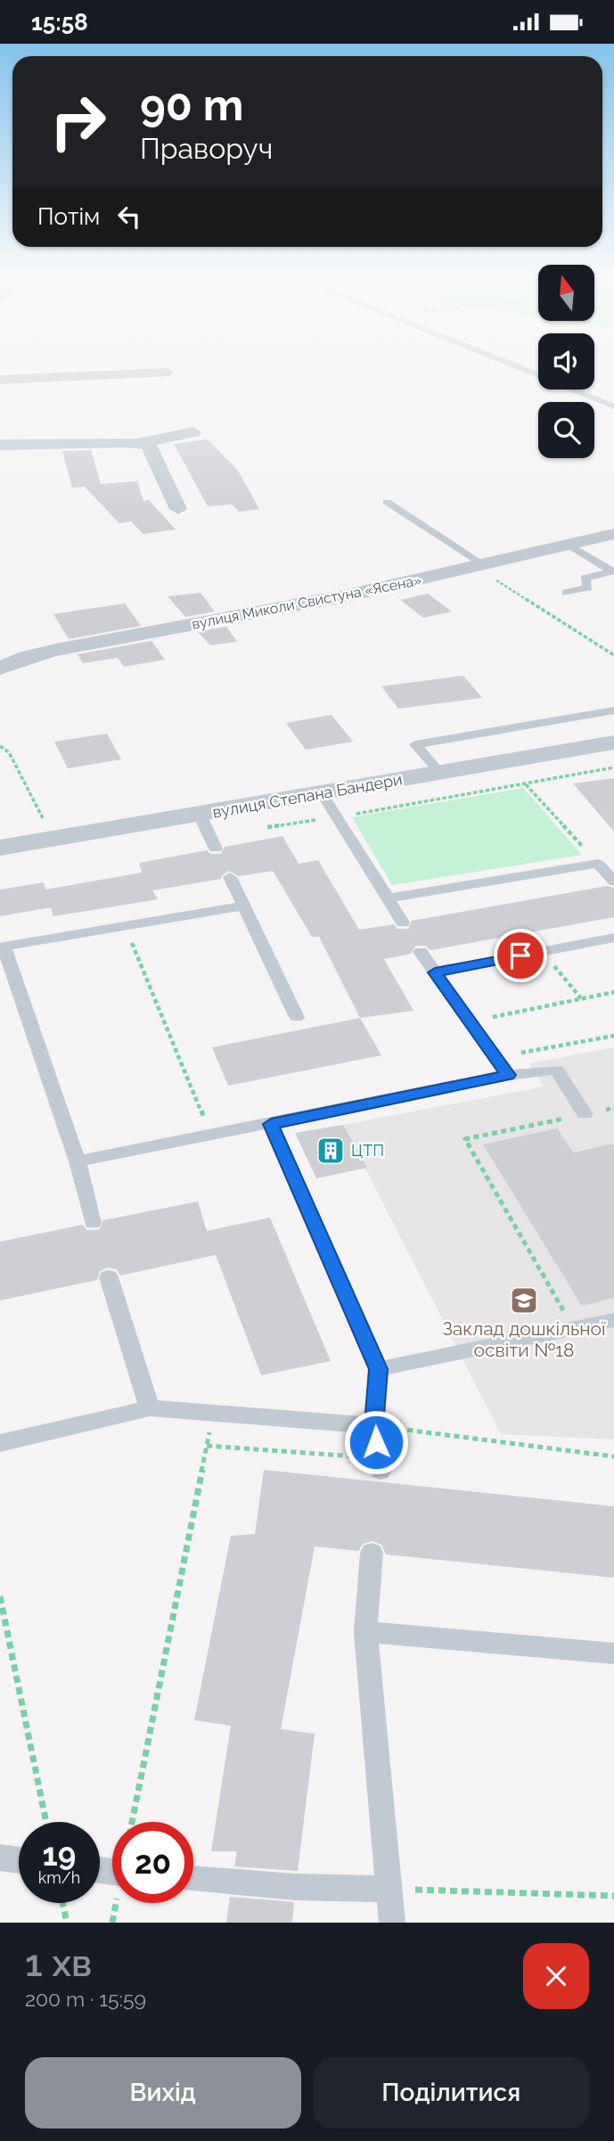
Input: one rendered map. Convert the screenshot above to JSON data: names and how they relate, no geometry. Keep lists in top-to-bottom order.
{
  "streets": {
    "street": ["вулиця Миколи Свистуна «Ясена»", "вулиця Степана Бандери"]
  },
  "places": {
    "building": ["ЦТП"],
    "school or university": ["Заклад дошкільної освіти №18"]
  },
  "north": "top",
  "page": {
    "status": "15:58",
    "turn": ["90 m", "Праворуч"],
    "then": "Потім",
    "speed": "19 km/h",
    "limit": "20",
    "heading": ["1 хв", "200 m · 15:59"],
    "buttons": ["Вихід", "Поділитися"]
  }
}
